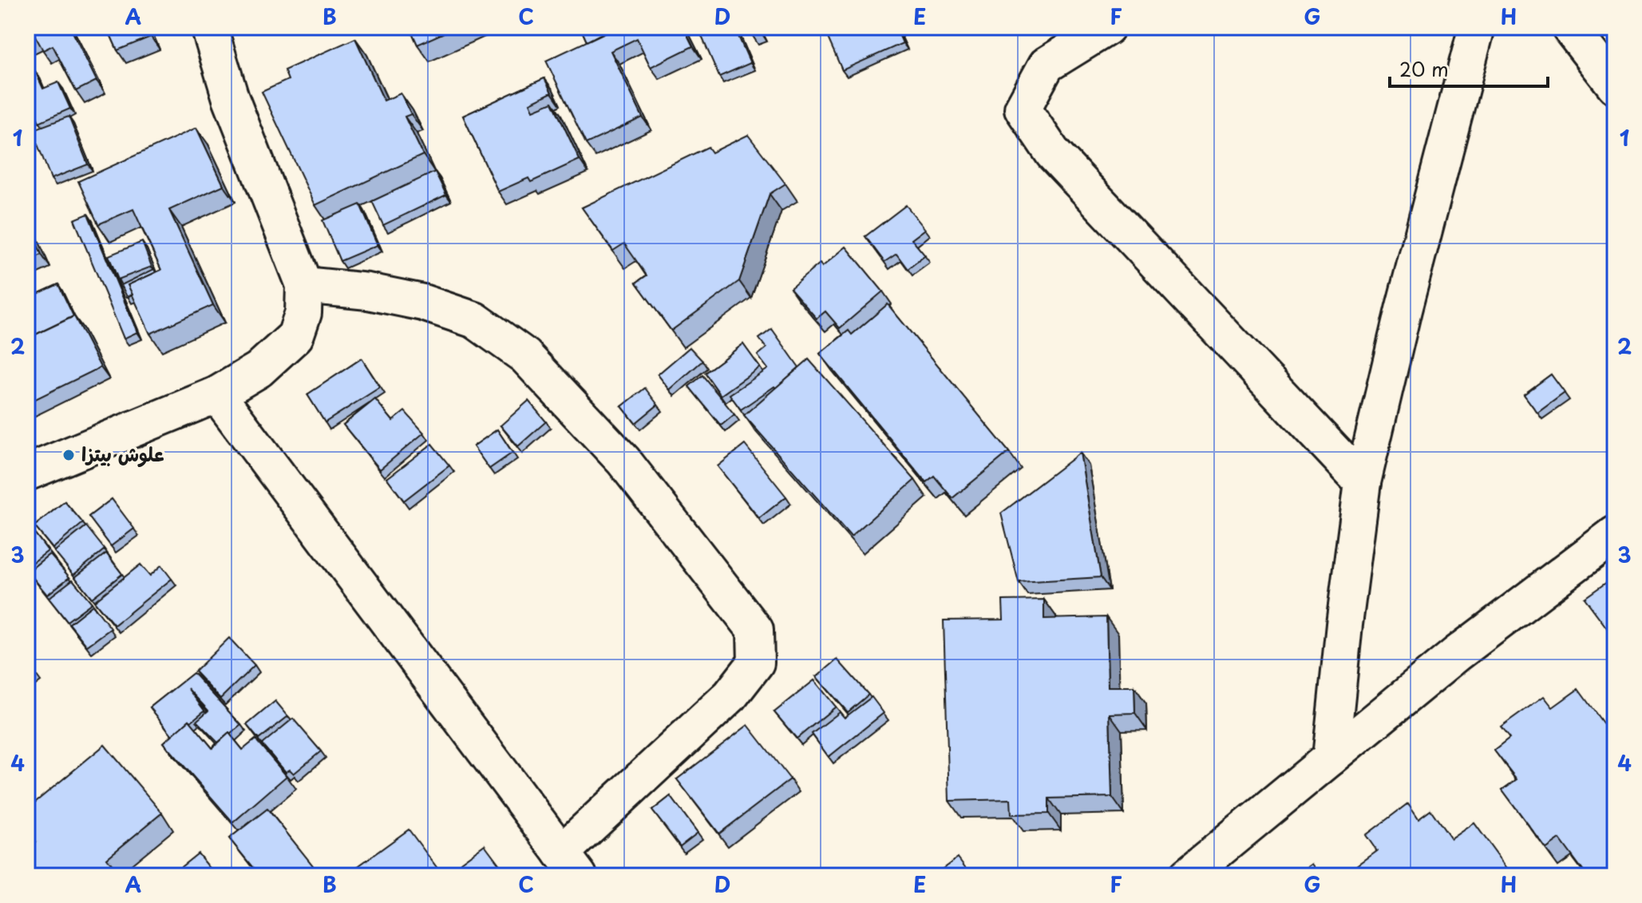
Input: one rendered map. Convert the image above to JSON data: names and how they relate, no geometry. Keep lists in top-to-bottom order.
{
  "places": ["علوش بيتزا"],
  "scale_bar": "20 m",
  "grid": {
    "columns": [
      "A",
      "B",
      "C",
      "D",
      "E",
      "F",
      "G",
      "H"
    ],
    "rows": [
      "1",
      "2",
      "3",
      "4"
    ]
  }
}
